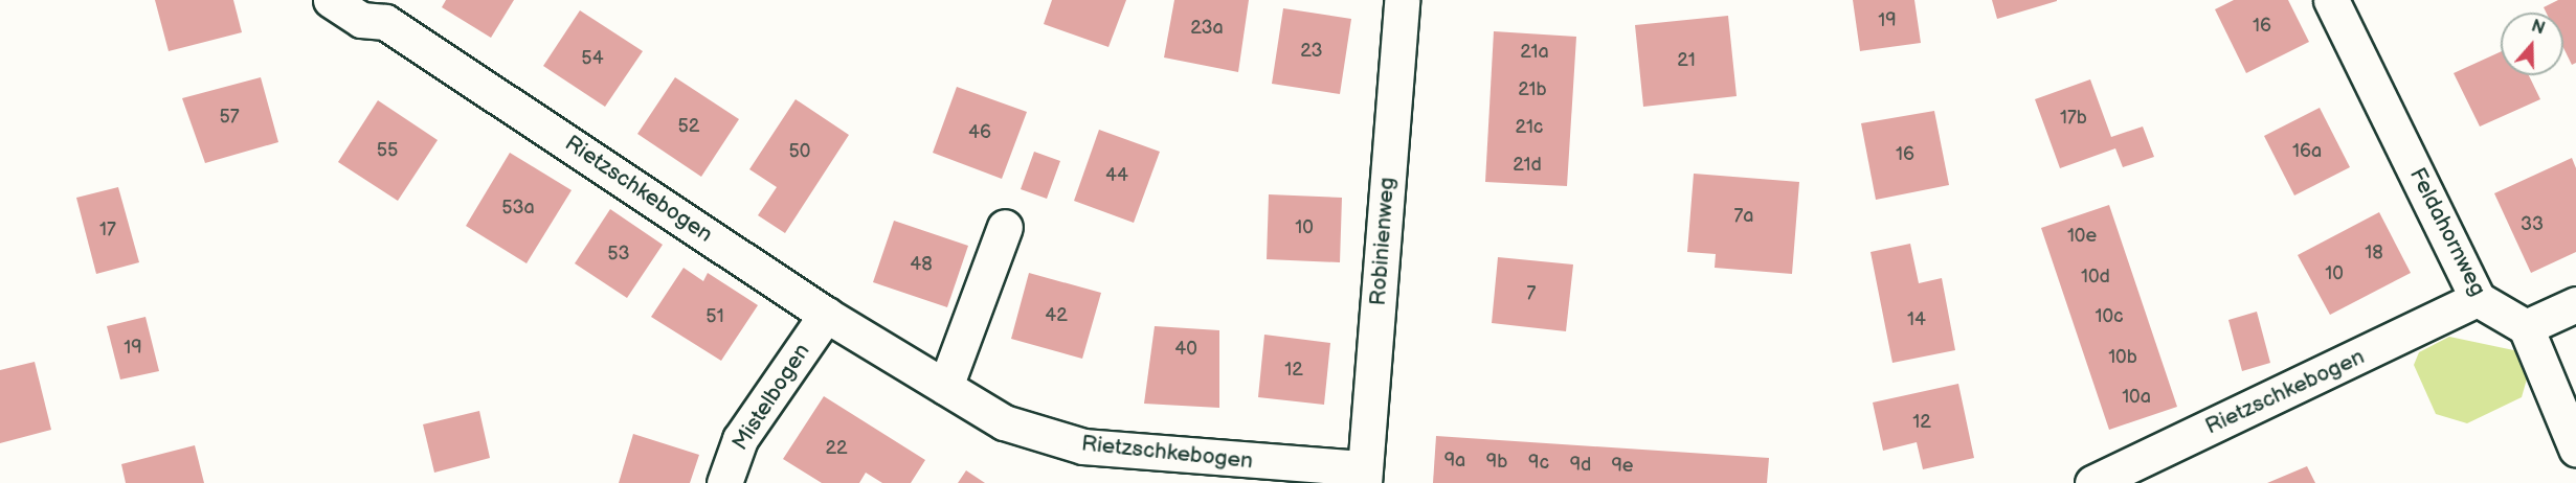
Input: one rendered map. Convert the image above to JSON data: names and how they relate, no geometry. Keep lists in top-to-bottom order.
{
  "streets": {
    "street": [
      "Rietzschkebogen",
      "Feldahornweg",
      "Robinienweg",
      "Mistelbogen"
    ]
  },
  "crossings": [
    ["Rietzschkebogen", "Feldahornweg"],
    ["Rietzschkebogen", "Robinienweg"],
    ["Rietzschkebogen", "Mistelbogen"]
  ],
  "house_numbers": [
    "19",
    "16",
    "23a",
    "23",
    "21a",
    "54",
    "21",
    "21b",
    "57",
    "17b",
    "52",
    "21c",
    "46",
    "55",
    "50",
    "16a",
    "16",
    "21d",
    "44",
    "53a",
    "7a",
    "33",
    "10",
    "17",
    "10e",
    "18",
    "53",
    "48",
    "10",
    "10d",
    "7",
    "42",
    "51",
    "10c",
    "14",
    "19",
    "40",
    "10b",
    "12",
    "10a",
    "12",
    "22",
    "9a",
    "9b",
    "9c",
    "9d",
    "9e"
  ],
  "north": "top"
}
